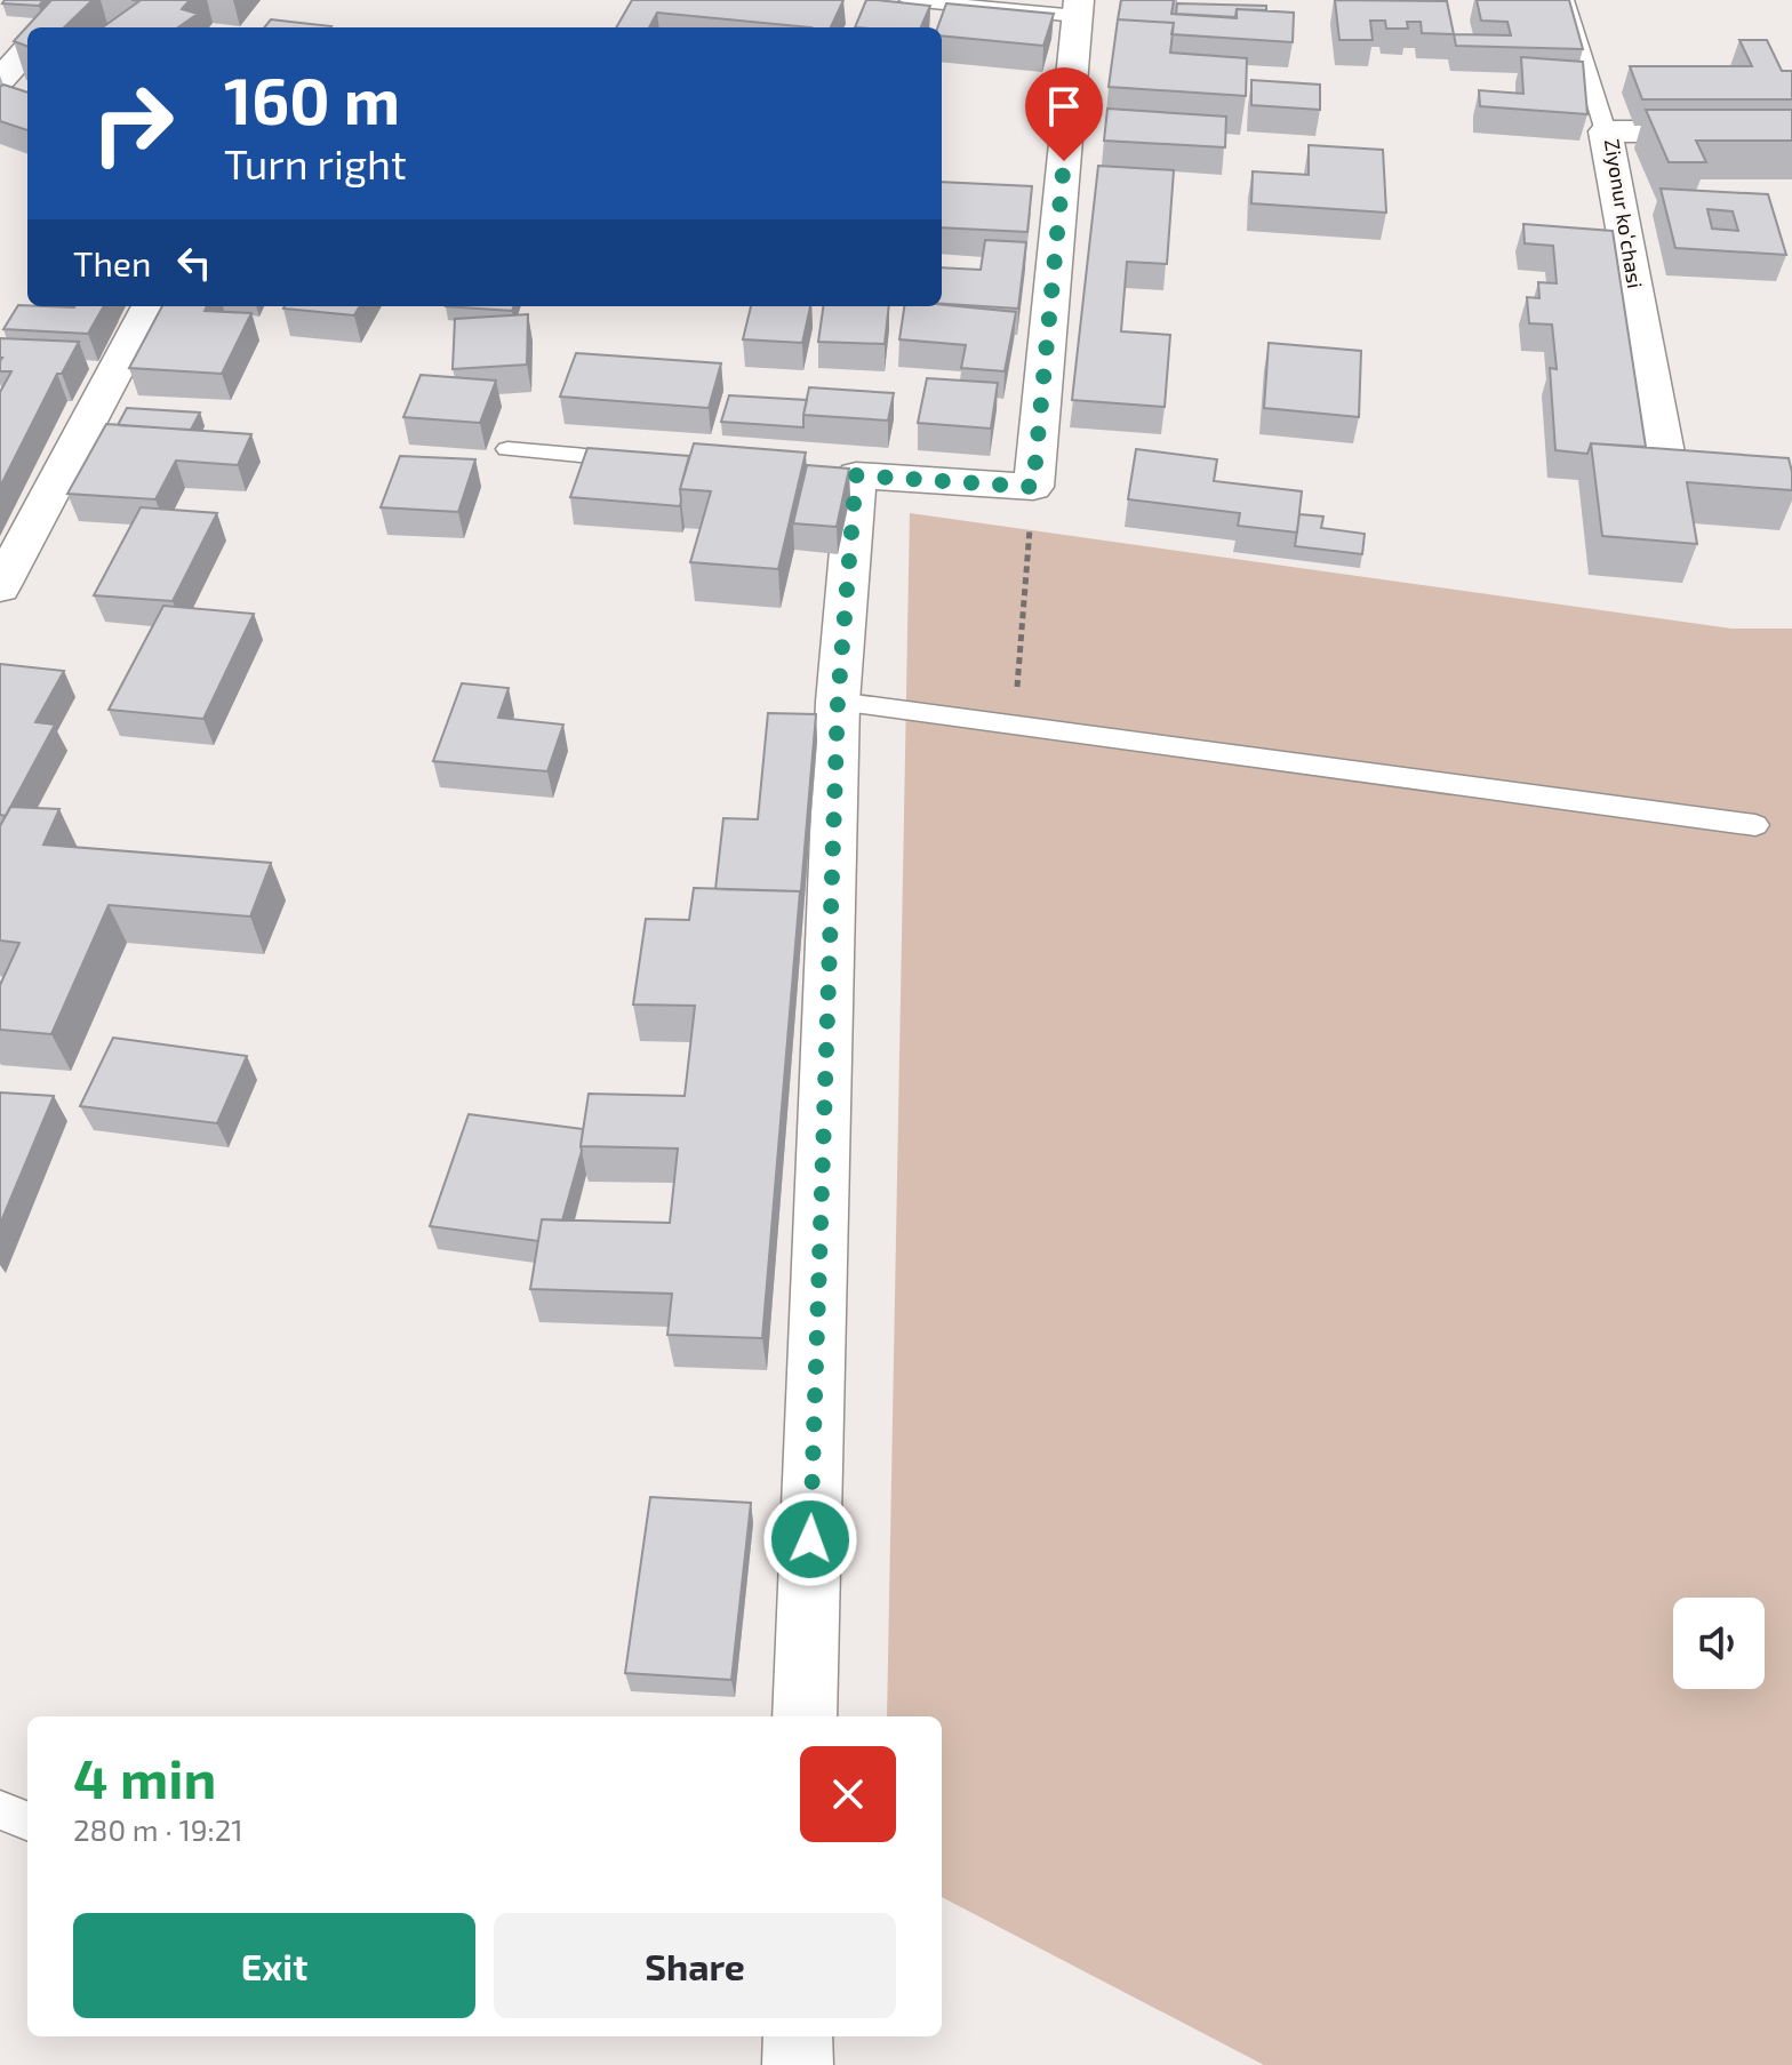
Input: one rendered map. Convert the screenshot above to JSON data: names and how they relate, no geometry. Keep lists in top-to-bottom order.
{
  "streets": {
    "street": ["Ziyonur koʻchasi"]
  },
  "page": {
    "turn": ["160 m", "Turn right"],
    "then": "Then",
    "heading": ["4 min", "280 m · 19:21"],
    "buttons": ["Exit", "Share"]
  }
}
